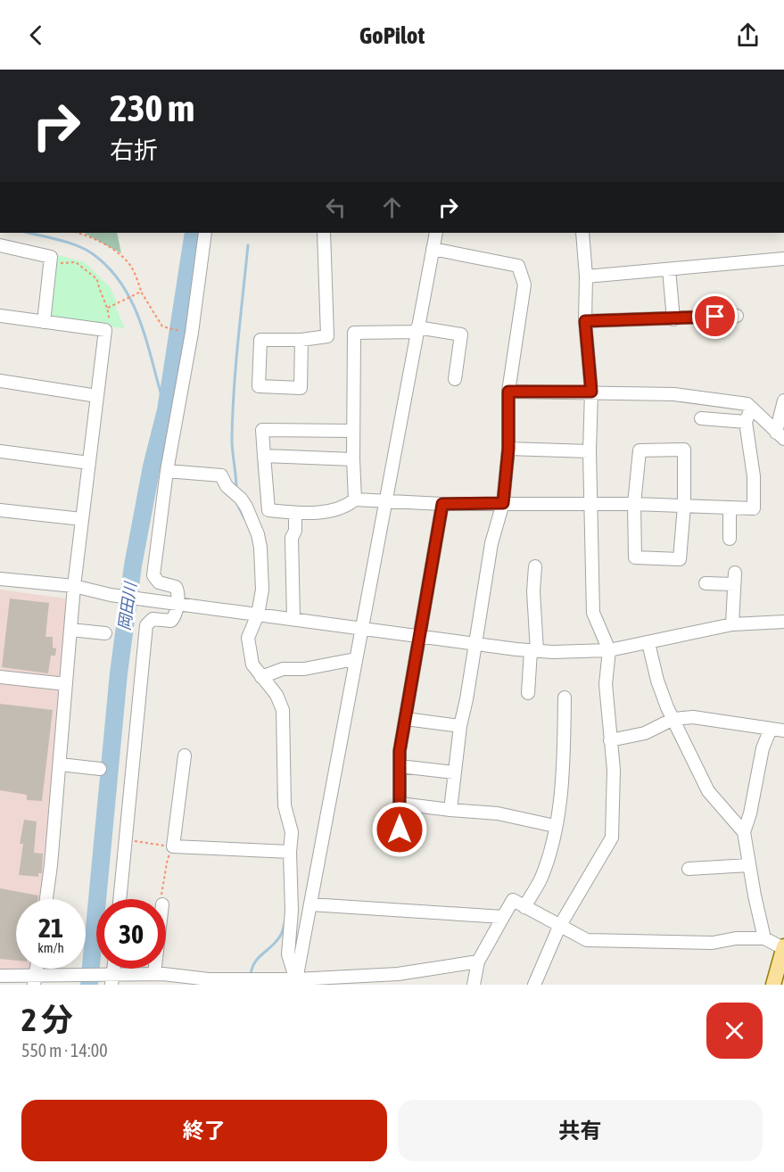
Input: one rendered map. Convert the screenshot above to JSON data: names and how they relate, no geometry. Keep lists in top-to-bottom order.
{
  "water": ["岡田川"],
  "page": {
    "header": "GoPilot",
    "turn": ["230 m", "右折"],
    "speed": "21 km/h",
    "limit": "30",
    "heading": ["2 分", "550 m · 14:00"],
    "buttons": ["終了", "共有"]
  }
}
